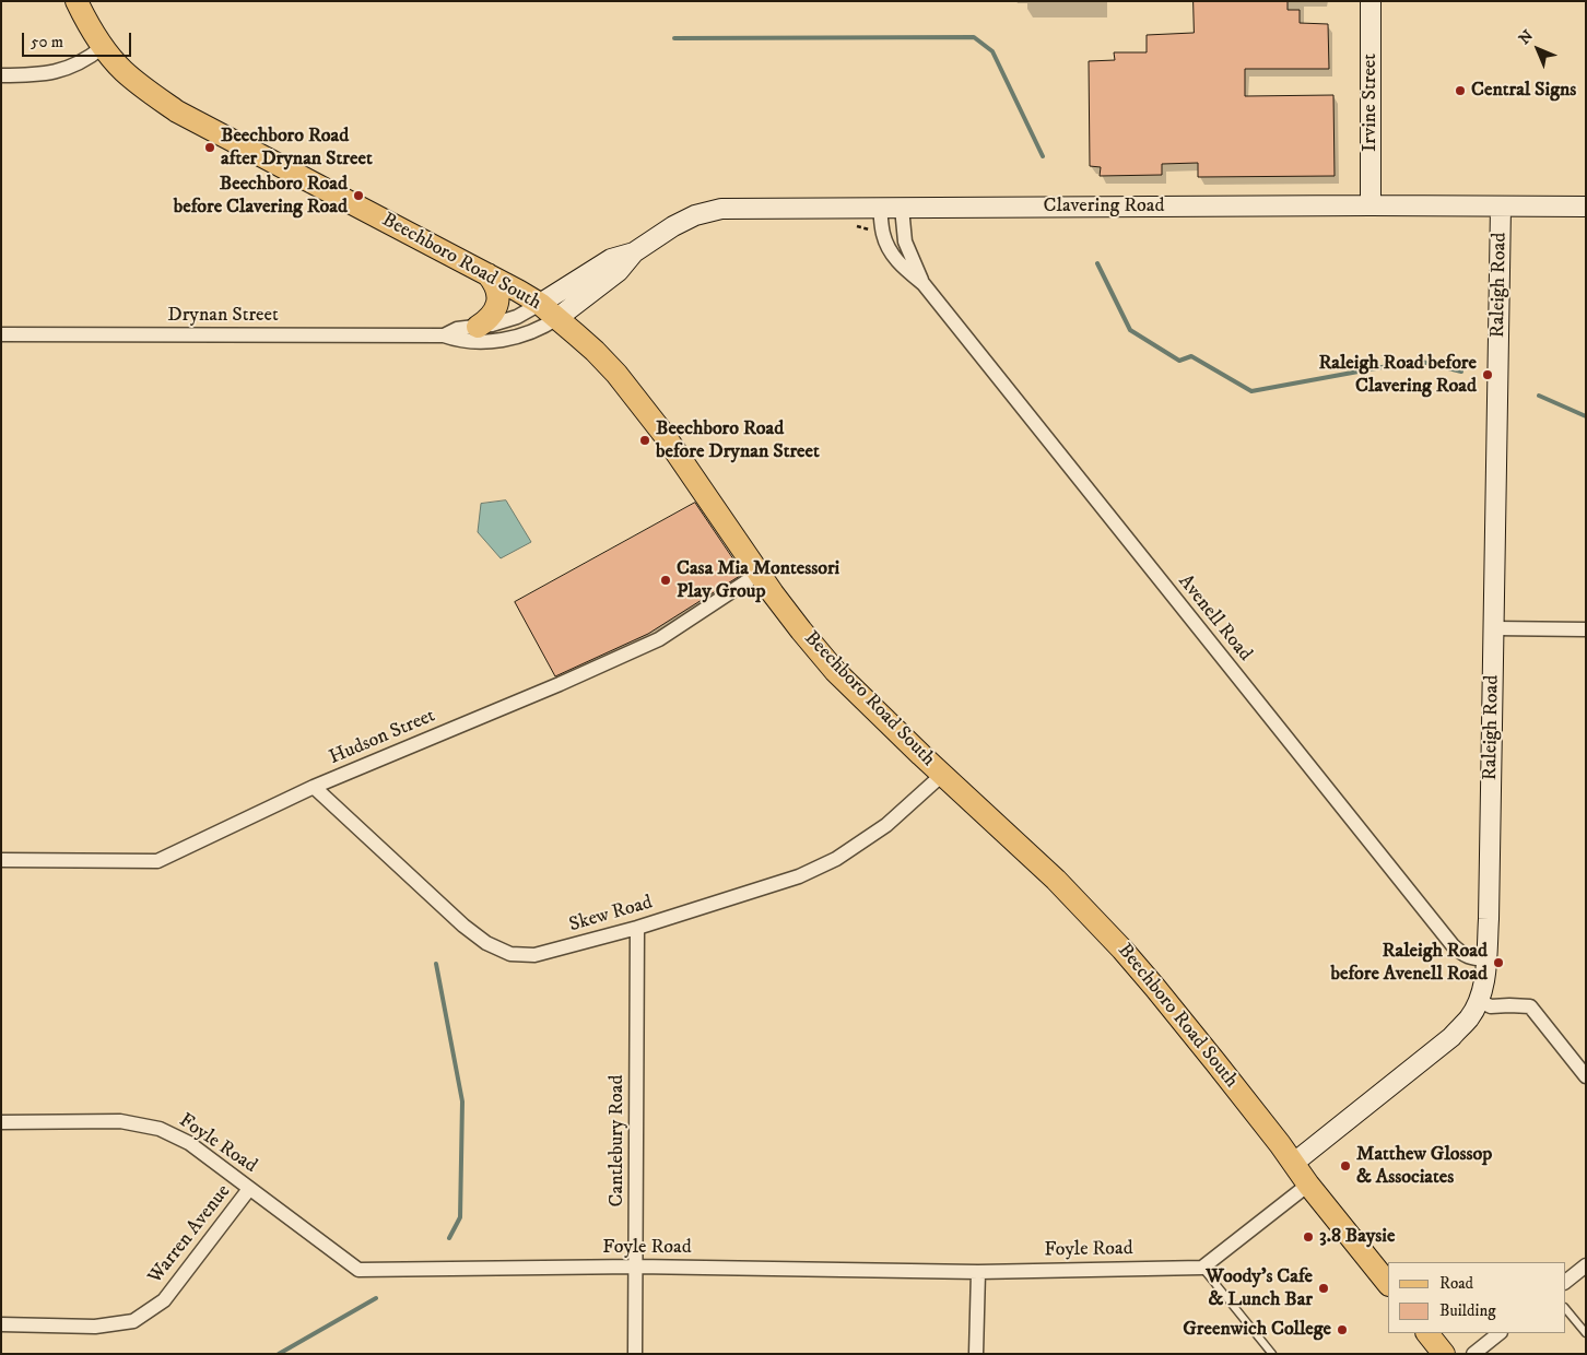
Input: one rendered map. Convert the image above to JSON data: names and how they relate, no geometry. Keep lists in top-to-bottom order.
{
  "streets": {
    "main road": ["Beechboro Road South"],
    "street": [
      "Irvine Street",
      "Clavering Road",
      "Raleigh Road",
      "Drynan Street",
      "Avenell Road",
      "Hudson Street",
      "Skew Road",
      "Cantlebury Road",
      "Foyle Road",
      "Warren Avenue"
    ]
  },
  "crossings": [
    ["Irvine Street", "Clavering Road"],
    ["Clavering Road", "Beechboro Road South"],
    ["Clavering Road", "Raleigh Road"],
    ["Clavering Road", "Drynan Street"],
    ["Clavering Road", "Avenell Road"],
    ["Beechboro Road South", "Raleigh Road"],
    ["Beechboro Road South", "Drynan Street"],
    ["Beechboro Road South", "Hudson Street"],
    ["Beechboro Road South", "Skew Road"],
    ["Raleigh Road", "Avenell Road"],
    ["Hudson Street", "Skew Road"],
    ["Skew Road", "Cantlebury Road"],
    ["Cantlebury Road", "Foyle Road"],
    ["Foyle Road", "Warren Avenue"]
  ],
  "places": [
    "Central Signs",
    "Beechboro Road after Drynan Street",
    "Beechboro Road before Clavering Road",
    "Raleigh Road before Clavering Road",
    "Beechboro Road before Drynan Street",
    "Casa Mia Montessori Play Group",
    "Raleigh Road before Avenell Road",
    "Matthew Glossop & Associates",
    "3.8 Baysie",
    "Woody's Cafe & Lunch Bar",
    "Greenwich College"
  ],
  "legend": ["Road", "Building"],
  "scale_bar": "50 m",
  "north": "top left"
}
